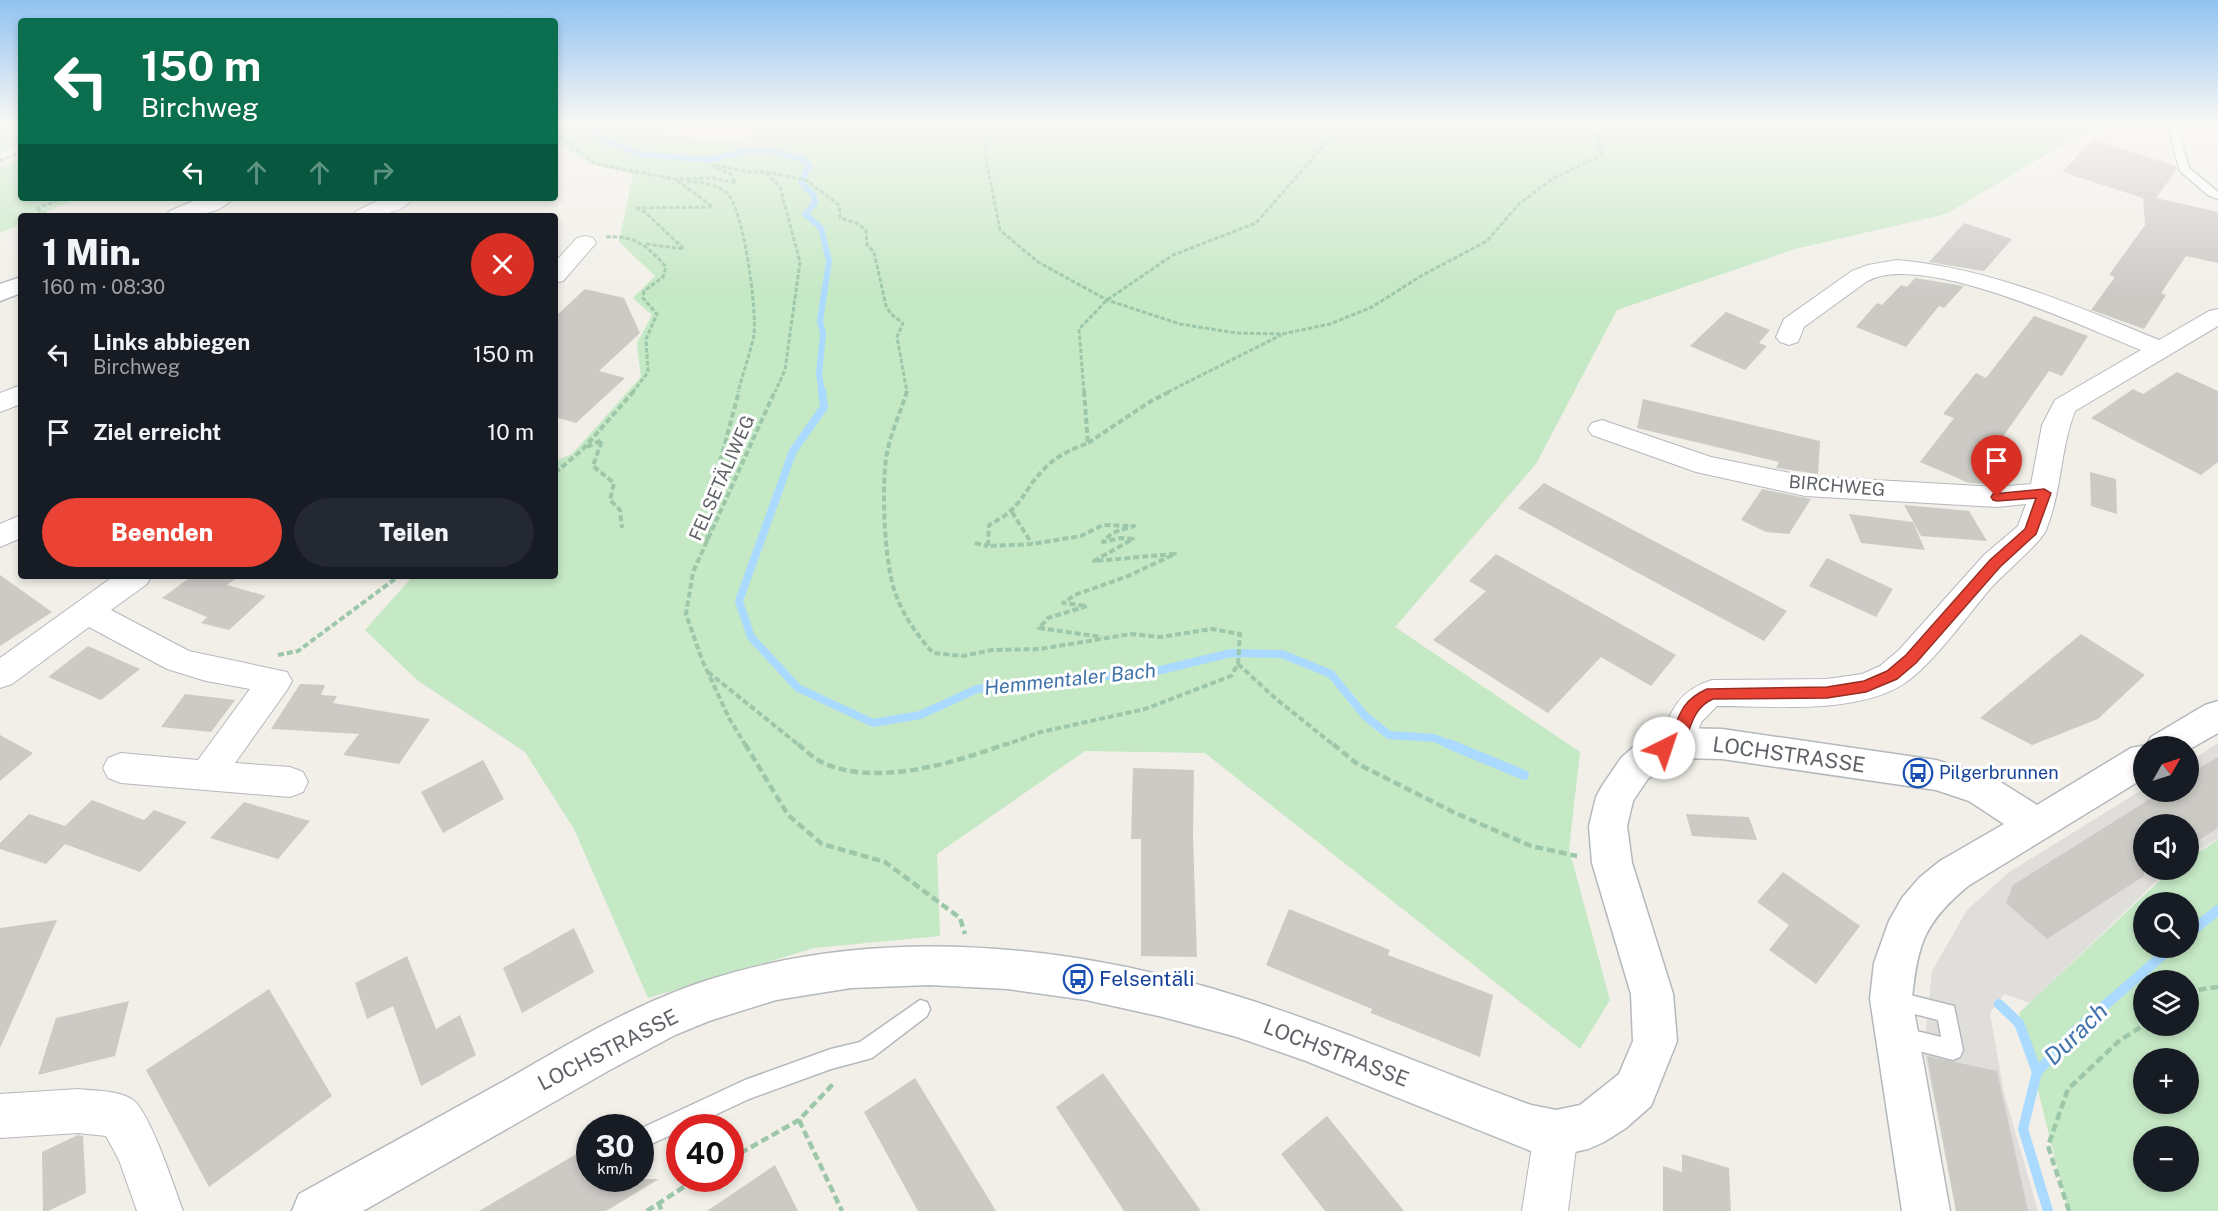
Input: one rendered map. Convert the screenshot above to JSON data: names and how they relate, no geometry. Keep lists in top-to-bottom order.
{
  "streets": {
    "street": ["BIRCHWEG", "LOCHSTRASSE"],
    "path": ["FELSETÄLIWEG"]
  },
  "crossings": [
    ["FELSETÄLIWEG", "LOCHSTRASSE"]
  ],
  "water": ["Hemmentaler Bach", "Durach"],
  "places": {
    "bus stop": ["Pilgerbrunnen", "Felsentäli"]
  },
  "north": "top right",
  "page": {
    "turn": ["150 m", "Birchweg"],
    "heading": ["1 Min.", "160 m · 08:30"],
    "list": [
      {
        "name": "Links abbiegen",
        "note": "Birchweg",
        "value": "150 m"
      },
      {
        "name": "Ziel erreicht",
        "value": "10 m"
      }
    ],
    "buttons": ["Beenden", "Teilen"],
    "map_buttons": ["+", "−"],
    "speed": "30 km/h",
    "limit": "40"
  }
}
